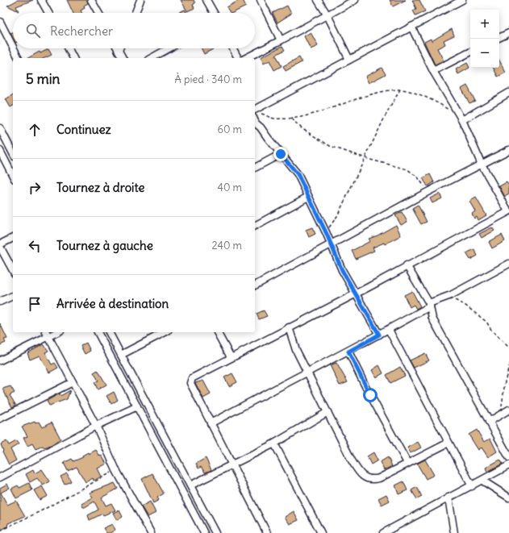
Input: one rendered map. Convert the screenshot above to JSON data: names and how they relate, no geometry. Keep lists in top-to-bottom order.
{
  "page": {
    "map_buttons": ["+", "−"],
    "search": "Rechercher",
    "heading": ["5 min", "À pied · 340 m"],
    "list": [
      ["Continuez", "60 m"],
      ["Tournez à droite", "40 m"],
      ["Tournez à gauche", "240 m"],
      "Arrivée à destination"
    ]
  }
}
